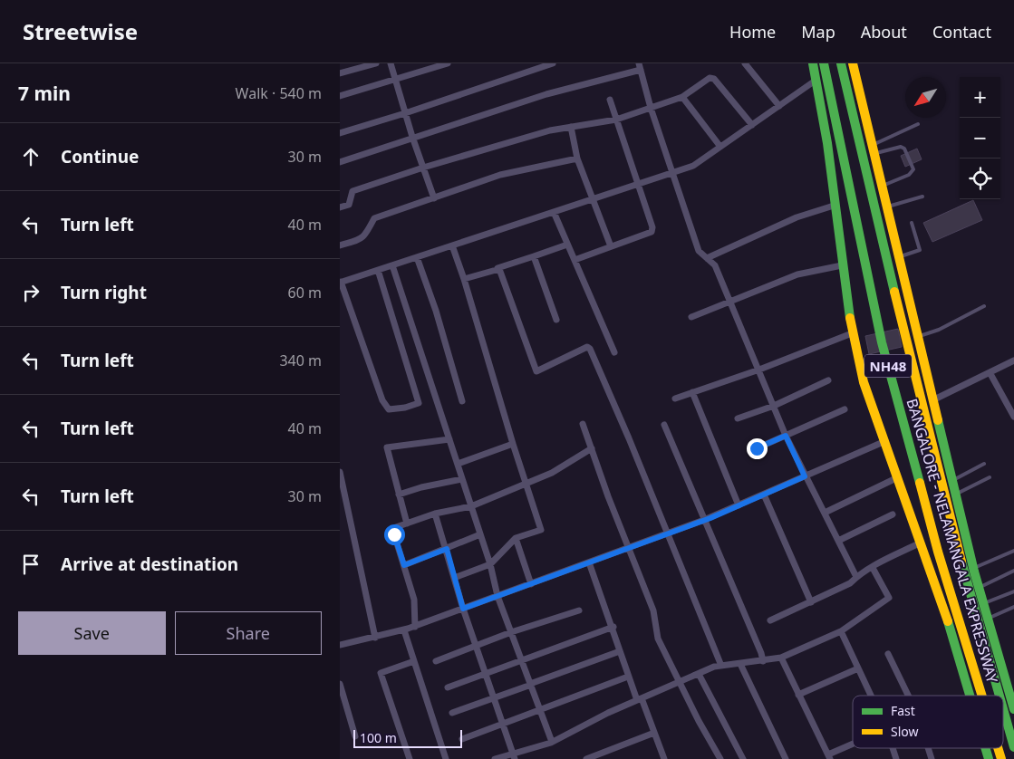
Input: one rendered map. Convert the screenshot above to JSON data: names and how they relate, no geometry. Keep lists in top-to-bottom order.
{
  "streets": {
    "main road": ["NH48", "BANGALORE - NELAMANGALA EXPRESSWAY"]
  },
  "legend": ["Fast", "Slow"],
  "scale_bar": "100 m",
  "north": "bottom left",
  "page": {
    "header": "Streetwise",
    "nav": [
      "Home",
      "Map",
      "About",
      "Contact"
    ],
    "heading": ["7 min", "Walk · 540 m"],
    "map_buttons": ["+", "−"],
    "list": [
      ["Continue", "30 m"],
      ["Turn left", "40 m"],
      ["Turn right", "60 m"],
      ["Turn left", "340 m"],
      ["Turn left", "40 m"],
      ["Turn left", "30 m"],
      "Arrive at destination"
    ],
    "buttons": ["Save", "Share"],
    "scale": "100 m"
  }
}
